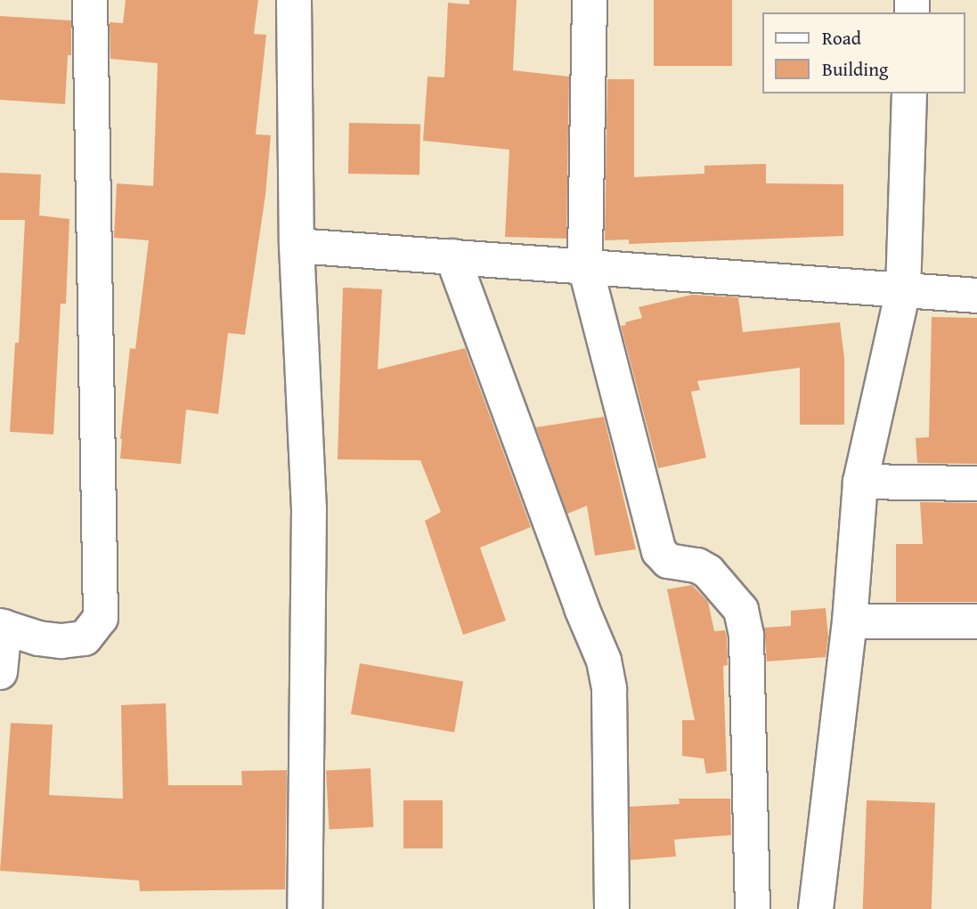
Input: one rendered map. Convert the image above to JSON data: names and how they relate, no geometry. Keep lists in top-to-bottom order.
{
  "legend": ["Road", "Building"]
}
